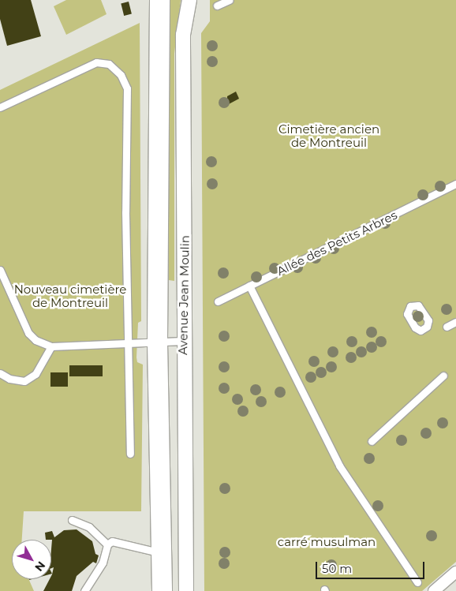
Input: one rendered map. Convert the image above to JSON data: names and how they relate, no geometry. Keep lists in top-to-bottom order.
{
  "streets": {
    "street": ["Avenue Jean Moulin"],
    "lane": ["Allée des Petits Arbres"]
  },
  "parks": ["Cimetière ancien de Montreuil", "Nouveau cimetière de Montreuil", "carré musulman"],
  "scale_bar": "50 m",
  "north": "bottom right"
}
